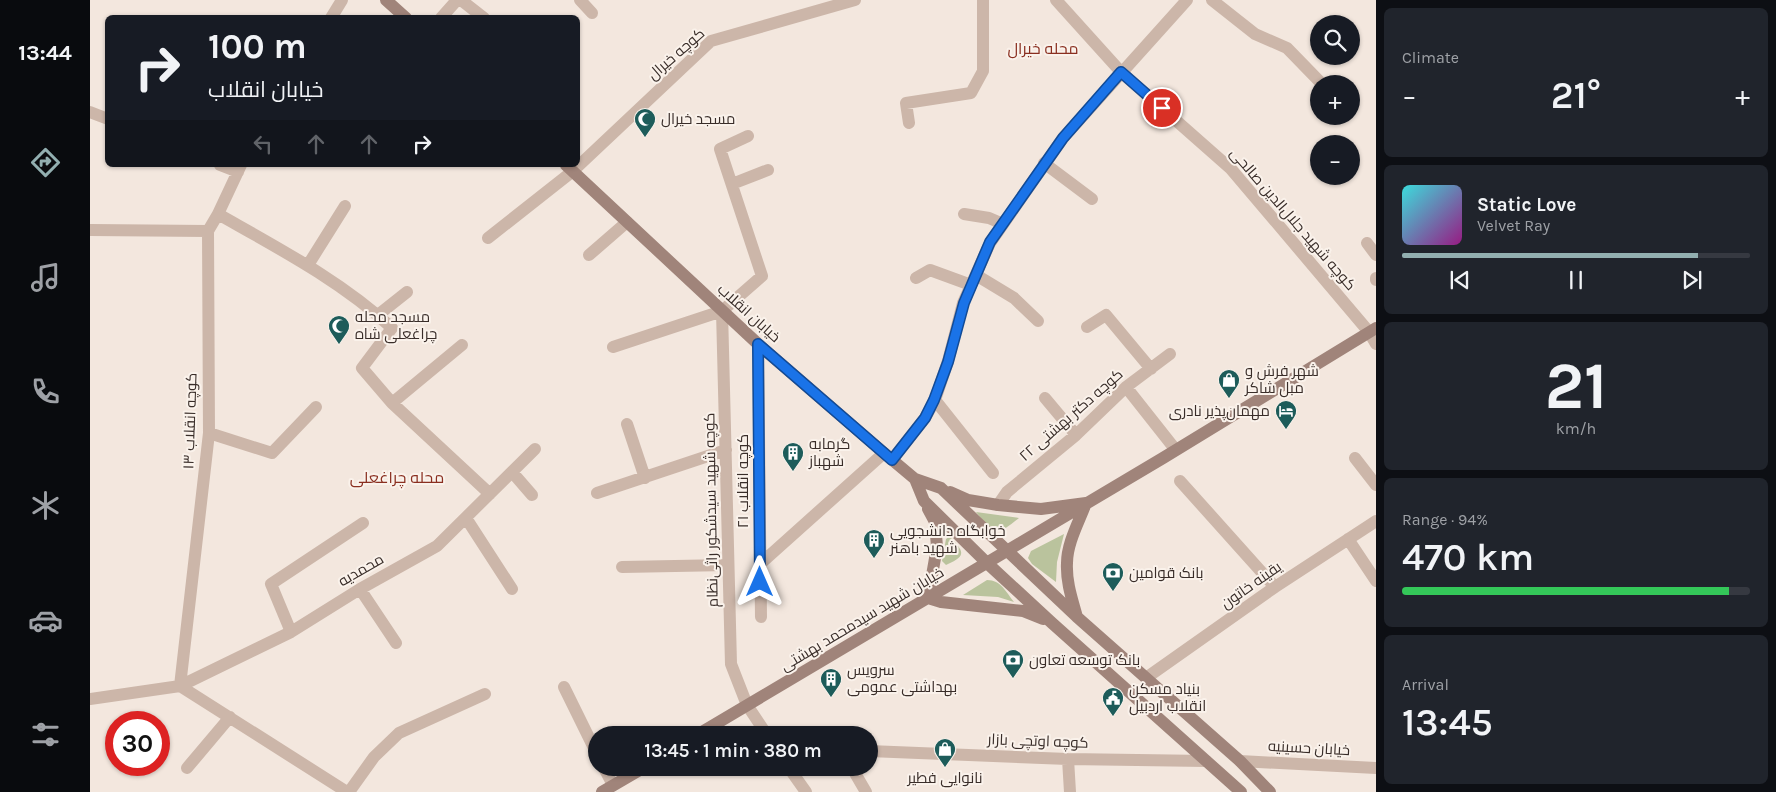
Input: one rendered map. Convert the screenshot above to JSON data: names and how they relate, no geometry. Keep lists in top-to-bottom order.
{
  "streets": {
    "main road": ["خیابان انقلاب", "خیابان شهید سیدمحمد بهشتی"],
    "street": [
      "کوچه خیرال",
      "کوچه شهید جلال‌الدین صالحی",
      "کوچه دکتر بهشتی ۲۲",
      "کوچه انقلاب ۱۳",
      "کوچه انقلاب ۲۱",
      "کوچه شهید سیدشکور راثی‌نظام",
      "محمدیه",
      "یقینه خاتون",
      "کوچه اوتچی بازار",
      "خیابان حسینیه"
    ]
  },
  "crossings": [
    ["کوچه خیرال", "خیابان انقلاب"],
    ["کوچه شهید جلال‌الدین صالحی", "خیابان شهید سیدمحمد بهشتی"],
    ["خیابان انقلاب", "کوچه انقلاب ۲۱"],
    ["خیابان انقلاب", "کوچه شهید سیدشکور راثی‌نظام"],
    ["کوچه انقلاب ۱۳", "محمدیه"],
    ["کوچه شهید سیدشکور راثی‌نظام", "خیابان شهید سیدمحمد بهشتی"]
  ],
  "districts": ["محله خیرال", "محله چراغعلی"],
  "places": {
    "mosque": ["مسجد خیرال", "مسجد محله چراغعلی شاه"],
    "shop": ["شهر فرش و مبل شاکر", "نانوایی فطیر"],
    "hotel": ["مهمان‌پذیر نادری"],
    "building": ["گرمابه شهباز", "خوابگاه دانشجویی شهید باهنر", "سرویس بهداشتی عمومی"],
    "bank": ["بانک قوامین", "بانک توسعه تعاون"],
    "public building": ["بنیاد مسکن انقلاب اردبیل"]
  },
  "page": {
    "tabs": "13:44",
    "tile": [
      "Climate",
      ["21", "km/h"],
      ["Range · 94%", "470 km"],
      ["Arrival", "13:45"]
    ],
    "map_buttons": ["+", "−"],
    "turn": ["100 m", "خیابان انقلاب"],
    "heat": ["−", "21°", "+"],
    "song": ["Static Love", "Velvet Ray"],
    "limit": "30",
    "trip": "13:45 · 1 min · 380 m"
  }
}
